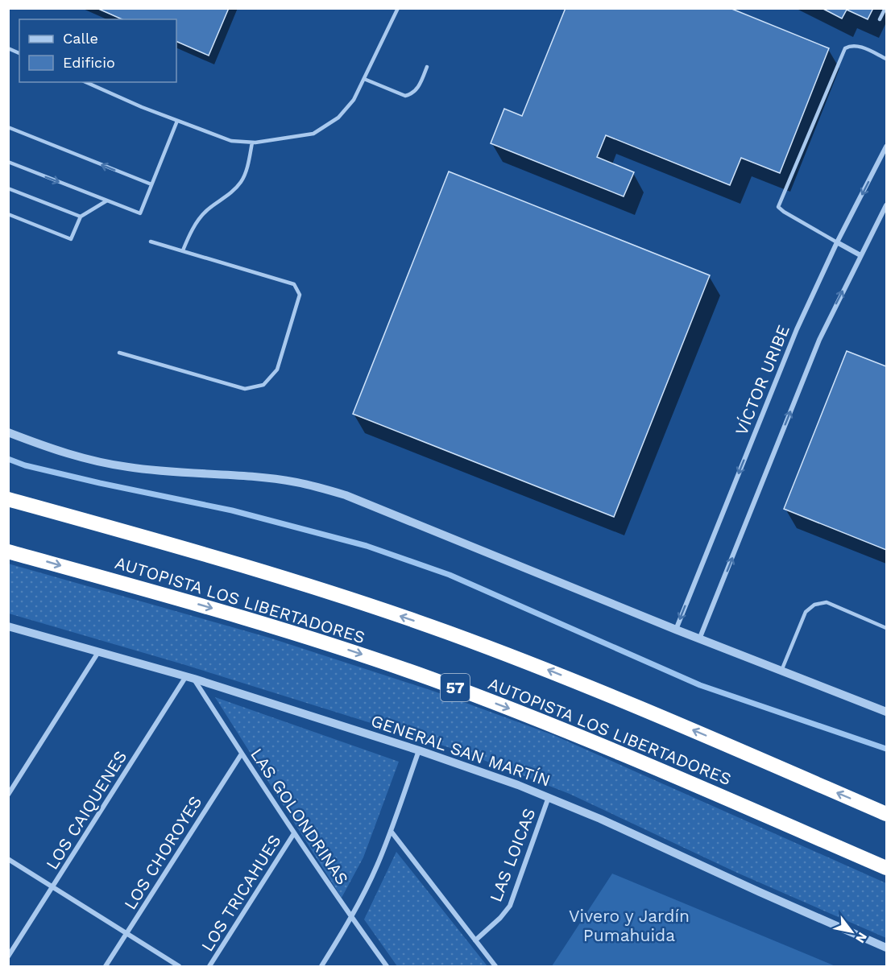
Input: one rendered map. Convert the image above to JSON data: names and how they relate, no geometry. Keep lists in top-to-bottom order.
{
  "streets": {
    "highway": ["AUTOPISTA LOS LIBERTADORES", "57"],
    "street": [
      "VÍCTOR URIBE",
      "GENERAL SAN MARTÍN",
      "LOS CAIQUENES",
      "LAS GOLONDRINAS",
      "LOS CHOROYES",
      "LAS LOICAS",
      "LOS TRICAHUES"
    ]
  },
  "crossings": [
    ["GENERAL SAN MARTÍN", "LOS CAIQUENES"],
    ["GENERAL SAN MARTÍN", "LAS GOLONDRINAS"],
    ["GENERAL SAN MARTÍN", "LAS LOICAS"],
    ["LOS CAIQUENES", "LAS GOLONDRINAS"],
    ["LAS GOLONDRINAS", "LOS CHOROYES"],
    ["LAS GOLONDRINAS", "LOS TRICAHUES"]
  ],
  "parks": ["Vivero y Jardín Pumahuida"],
  "legend": ["Calle", "Edificio"],
  "north": "bottom right"
}
